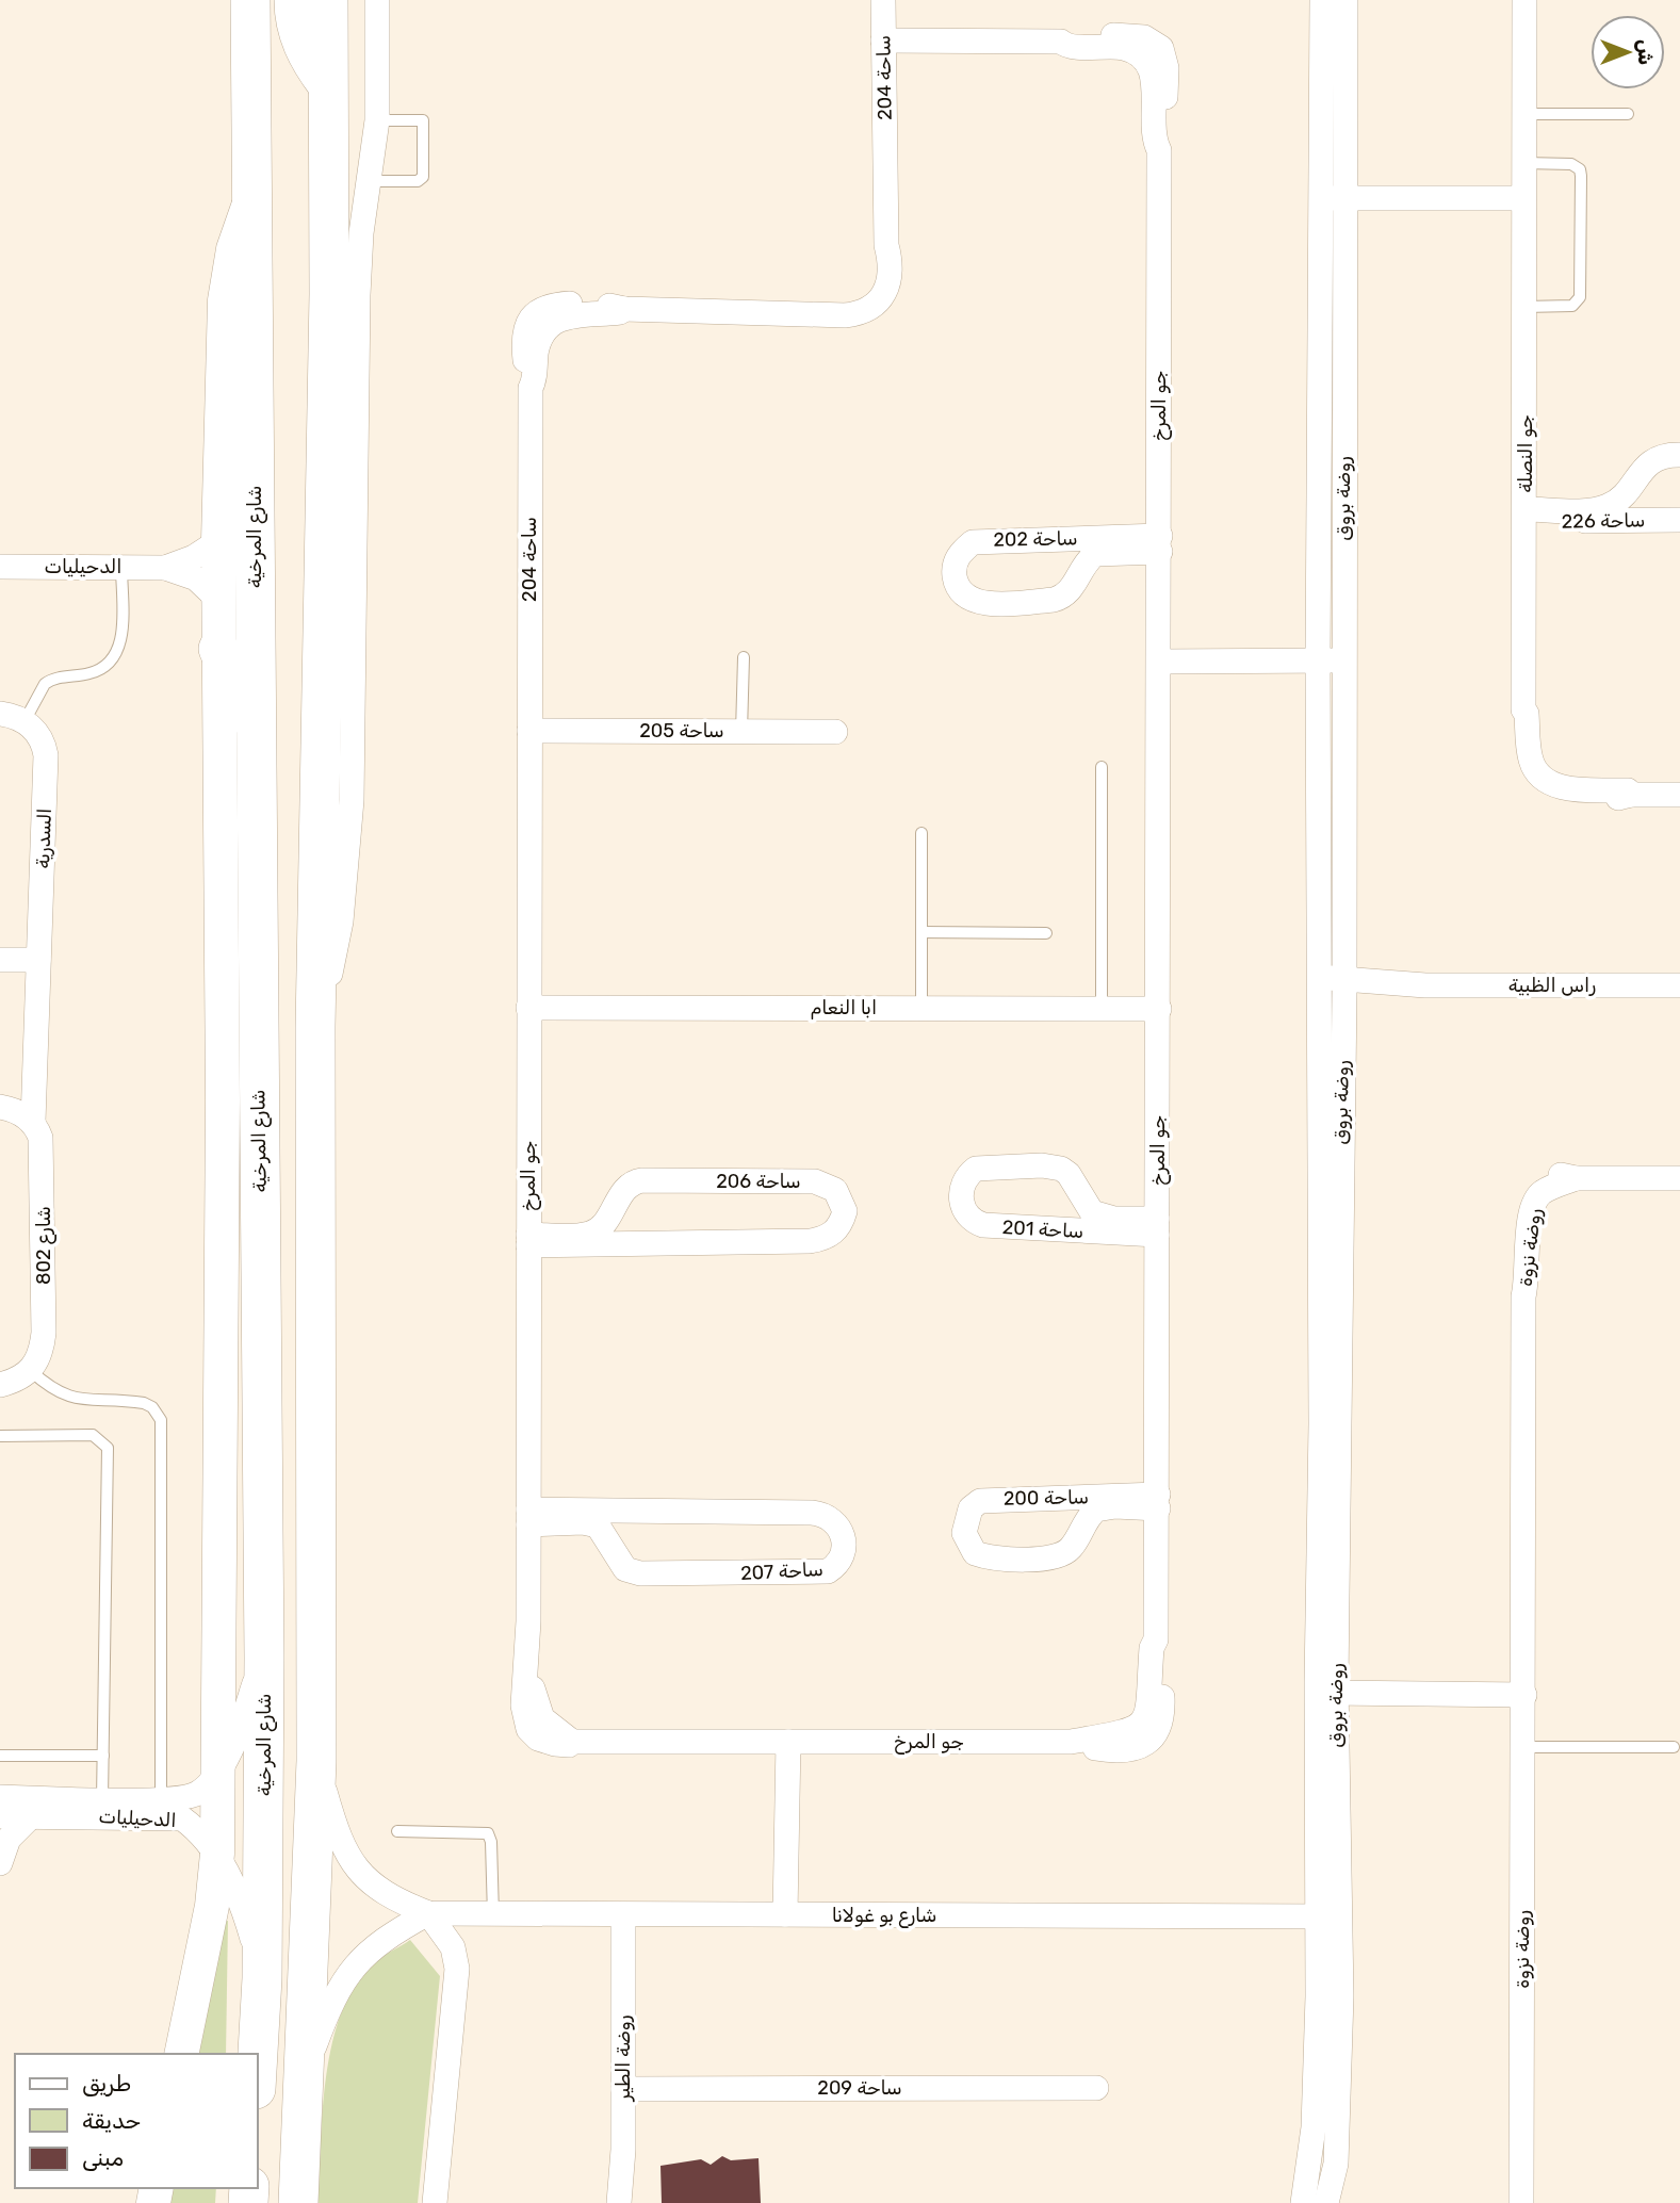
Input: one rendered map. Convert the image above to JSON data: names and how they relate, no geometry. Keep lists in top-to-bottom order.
{
  "streets": {
    "highway": ["شارع المرخية"],
    "street": [
      "ساحة 204",
      "جو المرخ",
      "جو النصلة",
      "روضة بروق",
      "ساحة 226",
      "ساحة 202",
      "الدحيليات",
      "ساحة 205",
      "السدرية",
      "راس الظبية",
      "ابا النعام",
      "ساحة 206",
      "ساحة 201",
      "شارع 802",
      "روضة نزوة",
      "ساحة 200",
      "ساحة 207",
      "شارع بو غولانا",
      "روضة الطير",
      "ساحة 209"
    ]
  },
  "crossings": [
    ["ساحة 204", "جو المرخ"],
    ["ساحة 204", "ساحة 205"],
    ["جو المرخ", "ساحة 202"],
    ["جو المرخ", "ساحة 205"],
    ["جو المرخ", "ابا النعام"],
    ["جو المرخ", "ساحة 206"],
    ["جو المرخ", "ساحة 201"],
    ["جو المرخ", "ساحة 200"],
    ["جو المرخ", "ساحة 207"],
    ["جو النصلة", "ساحة 226"],
    ["روضة بروق", "راس الظبية"],
    ["روضة بروق", "شارع بو غولانا"],
    ["شارع المرخية", "الدحيليات"],
    ["السدرية", "شارع 802"],
    ["شارع بو غولانا", "روضة الطير"],
    ["روضة الطير", "ساحة 209"]
  ],
  "legend": ["طريق", "حديقة", "مبنى"],
  "north": "right"
}
